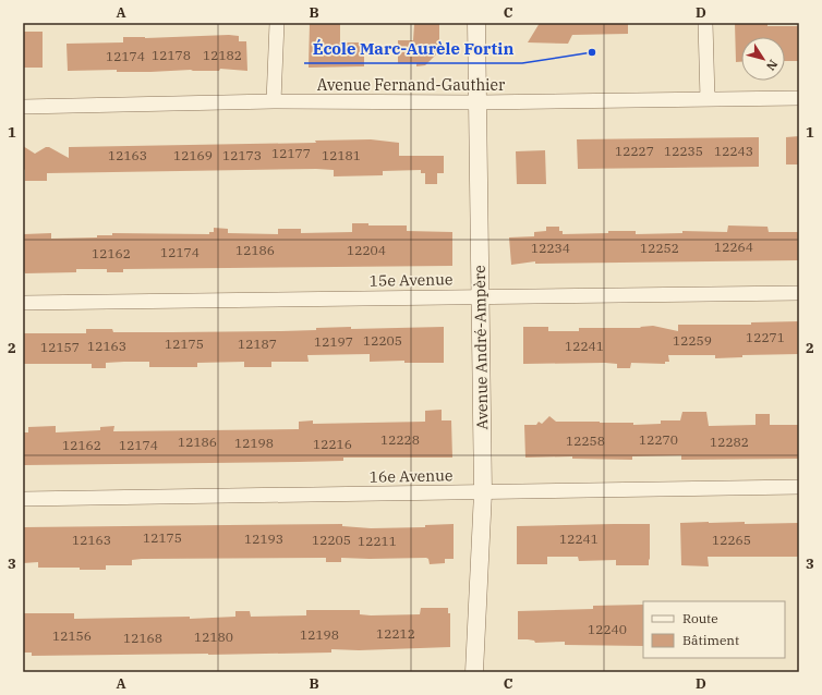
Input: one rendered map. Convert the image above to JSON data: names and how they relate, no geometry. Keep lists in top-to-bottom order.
{
  "streets": {
    "street": [
      "Avenue Fernand-Gauthier",
      "15e Avenue",
      "Avenue André-Ampère",
      "16e Avenue"
    ]
  },
  "crossings": [
    ["Avenue Fernand-Gauthier", "Avenue André-Ampère"],
    ["15e Avenue", "Avenue André-Ampère"],
    ["Avenue André-Ampère", "16e Avenue"]
  ],
  "places": ["École Marc-Aurèle Fortin"],
  "house_numbers": [
    "12178",
    "12182",
    "12174",
    "12227",
    "12235",
    "12243",
    "12177",
    "12163",
    "12169",
    "12173",
    "12181",
    "12264",
    "12234",
    "12252",
    "12186",
    "12204",
    "12174",
    "12162",
    "12271",
    "12205",
    "12259",
    "12197",
    "12175",
    "12187",
    "12163",
    "12241",
    "12157",
    "12228",
    "12270",
    "12258",
    "12186",
    "12282",
    "12198",
    "12216",
    "12162",
    "12174",
    "12175",
    "12193",
    "12241",
    "12163",
    "12205",
    "12265",
    "12211",
    "12240",
    "12212",
    "12198",
    "12156",
    "12180",
    "12168"
  ],
  "legend": ["Route", "Bâtiment"],
  "north": "bottom right",
  "grid": {
    "columns": [
      "A",
      "B",
      "C",
      "D"
    ],
    "rows": ["1", "2", "3"]
  }
}
